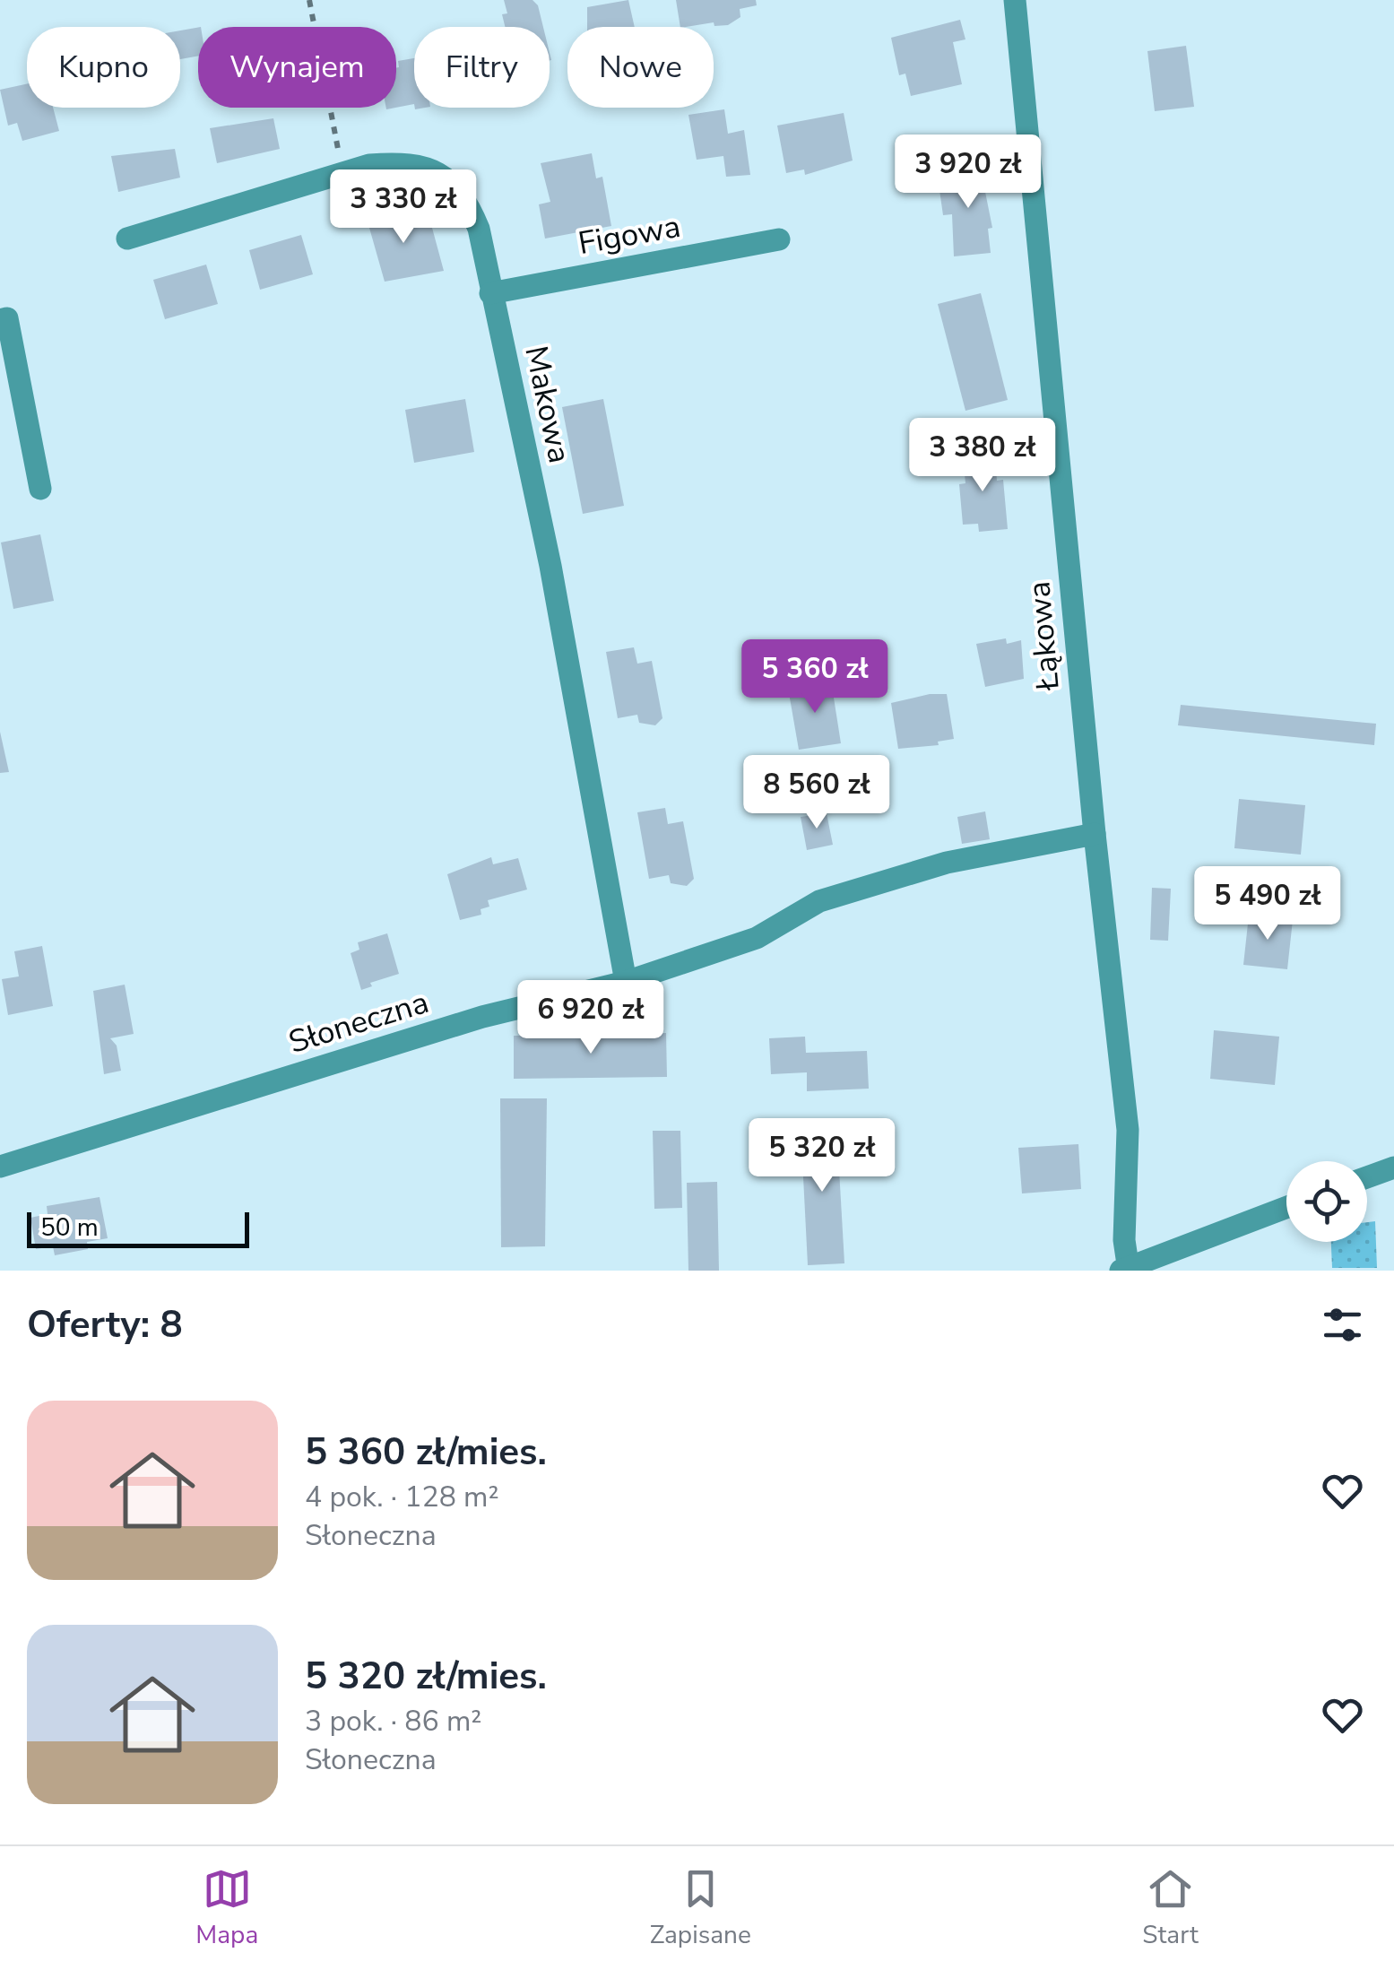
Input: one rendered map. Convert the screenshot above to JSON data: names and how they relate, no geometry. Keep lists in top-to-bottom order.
{
  "streets": {
    "street": [
      "Figowa",
      "Makowa",
      "Łąkowa",
      "Słoneczna"
    ]
  },
  "crossings": [
    ["Figowa", "Makowa"],
    ["Makowa", "Słoneczna"],
    ["Łąkowa", "Słoneczna"]
  ],
  "scale_bar": "50 m",
  "page": {
    "chip": [
      "Kupno",
      "Wynajem",
      "Filtry",
      "Nowe"
    ],
    "price": [
      "3 920 zł",
      "3 330 zł",
      "3 380 zł",
      "5 360 zł",
      "8 560 zł",
      "5 490 zł",
      "6 920 zł",
      "5 320 zł"
    ],
    "scale": "50 m",
    "heading": "Oferty: 8",
    "list": [
      {
        "name": "5 360 zł/mies.",
        "note": "4 pok. · 128 m² · Słoneczna"
      },
      {
        "name": "5 320 zł/mies.",
        "note": "3 pok. · 86 m² · Słoneczna"
      }
    ],
    "tabs": ["Mapa", "Zapisane", "Start"]
  }
}
